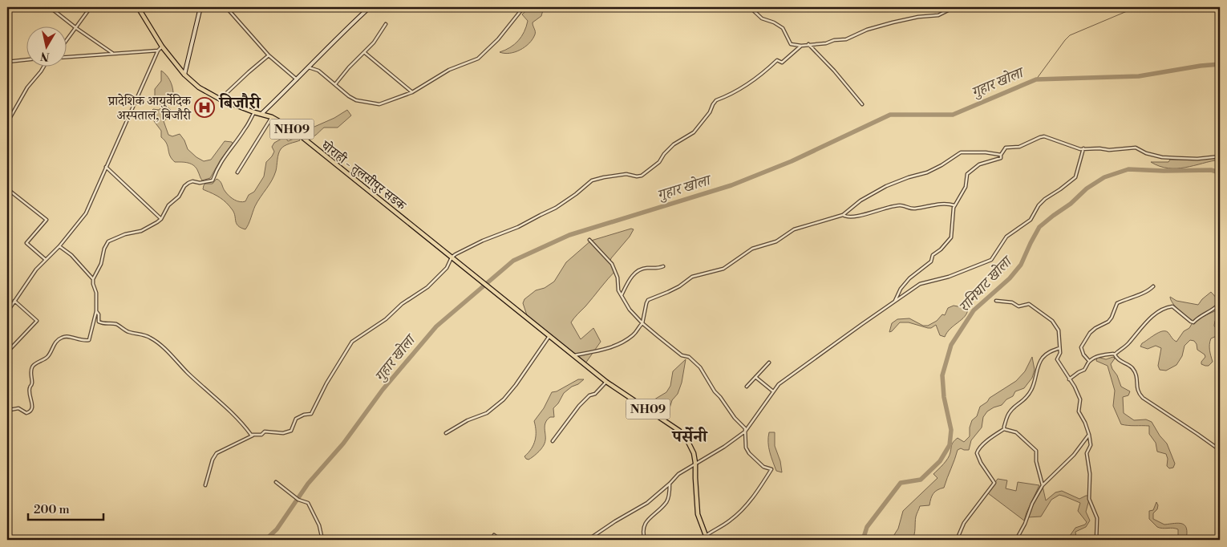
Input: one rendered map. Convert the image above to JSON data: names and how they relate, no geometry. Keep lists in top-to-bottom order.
{
  "streets": {
    "main road": ["NH09", "घोराही - तुलसीपुर सडक"]
  },
  "crossings": [
    ["NH09", "घोराही - तुलसीपुर सडक"]
  ],
  "districts": ["बिजौरी", "पर्सेनी"],
  "water": ["गुहार खोला", "रानिघाट खोला"],
  "places": {
    "hospital": ["प्रादेशिक आयुर्वेदिक अस्पताल, बिजौरी"]
  },
  "scale_bar": "200 m",
  "north": "bottom"
}
